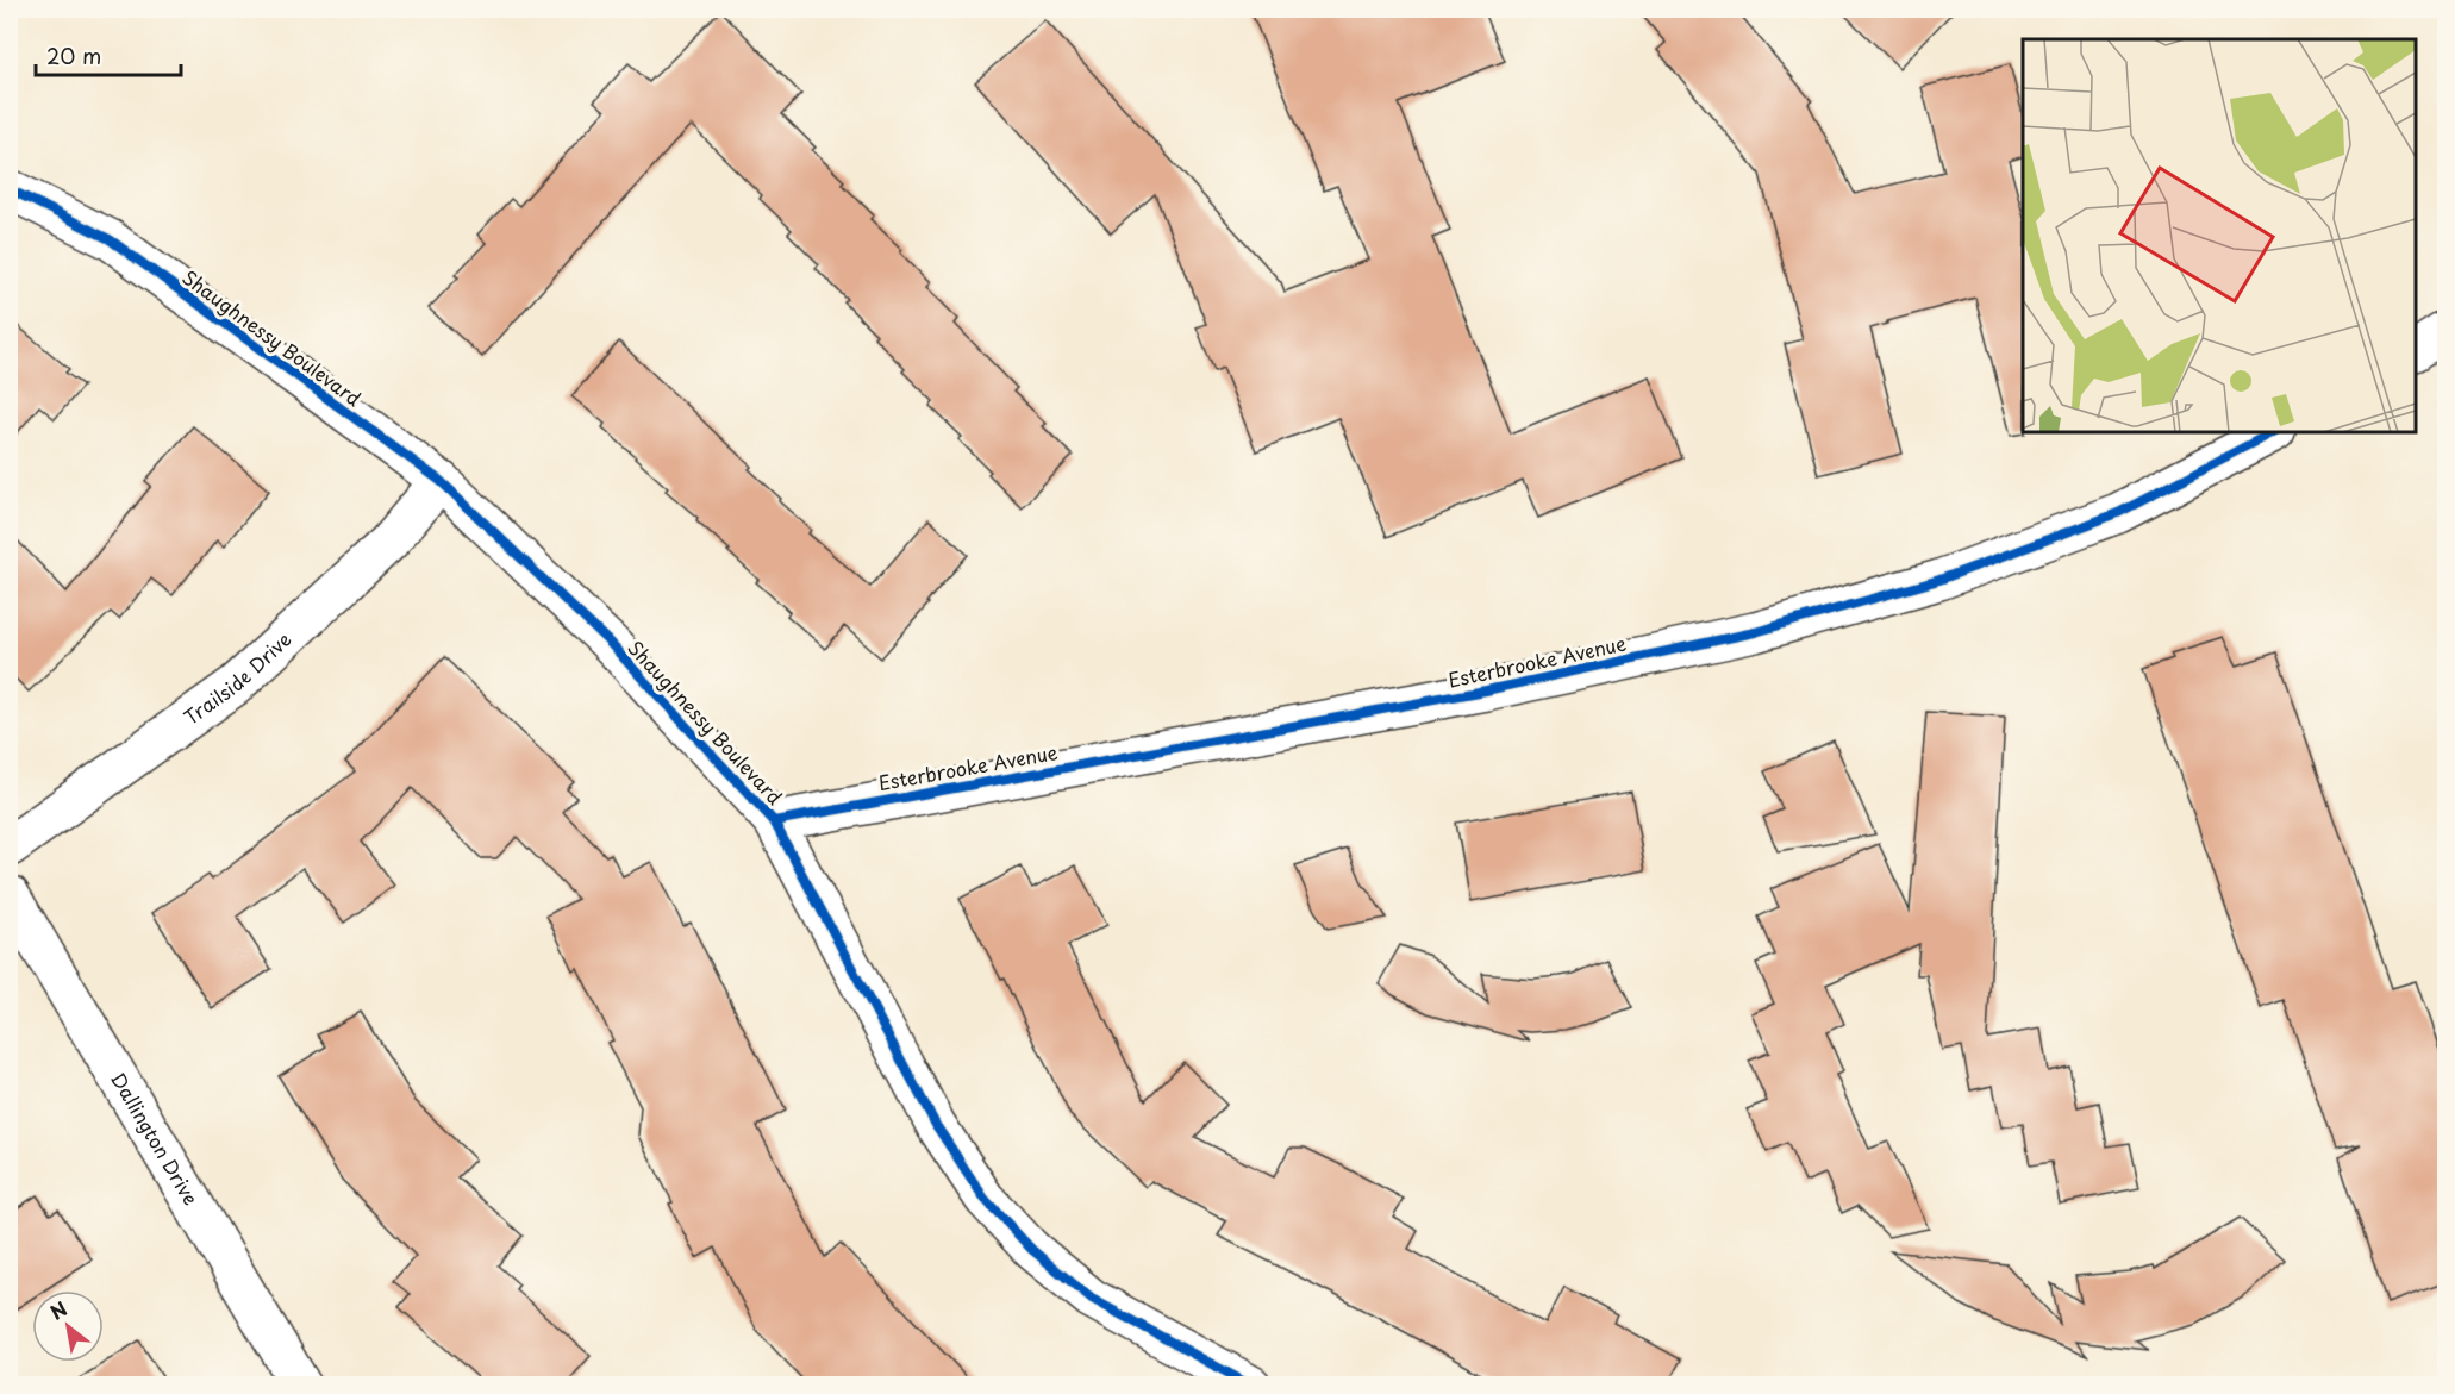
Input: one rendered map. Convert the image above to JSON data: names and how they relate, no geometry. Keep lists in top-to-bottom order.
{
  "streets": {
    "street": [
      "Shaughnessy Boulevard",
      "Esterbrooke Avenue",
      "Trailside Drive",
      "Dallington Drive"
    ]
  },
  "crossings": [
    ["Shaughnessy Boulevard", "Esterbrooke Avenue"],
    ["Shaughnessy Boulevard", "Trailside Drive"]
  ],
  "scale_bar": "20 m",
  "north": "top left"
}
